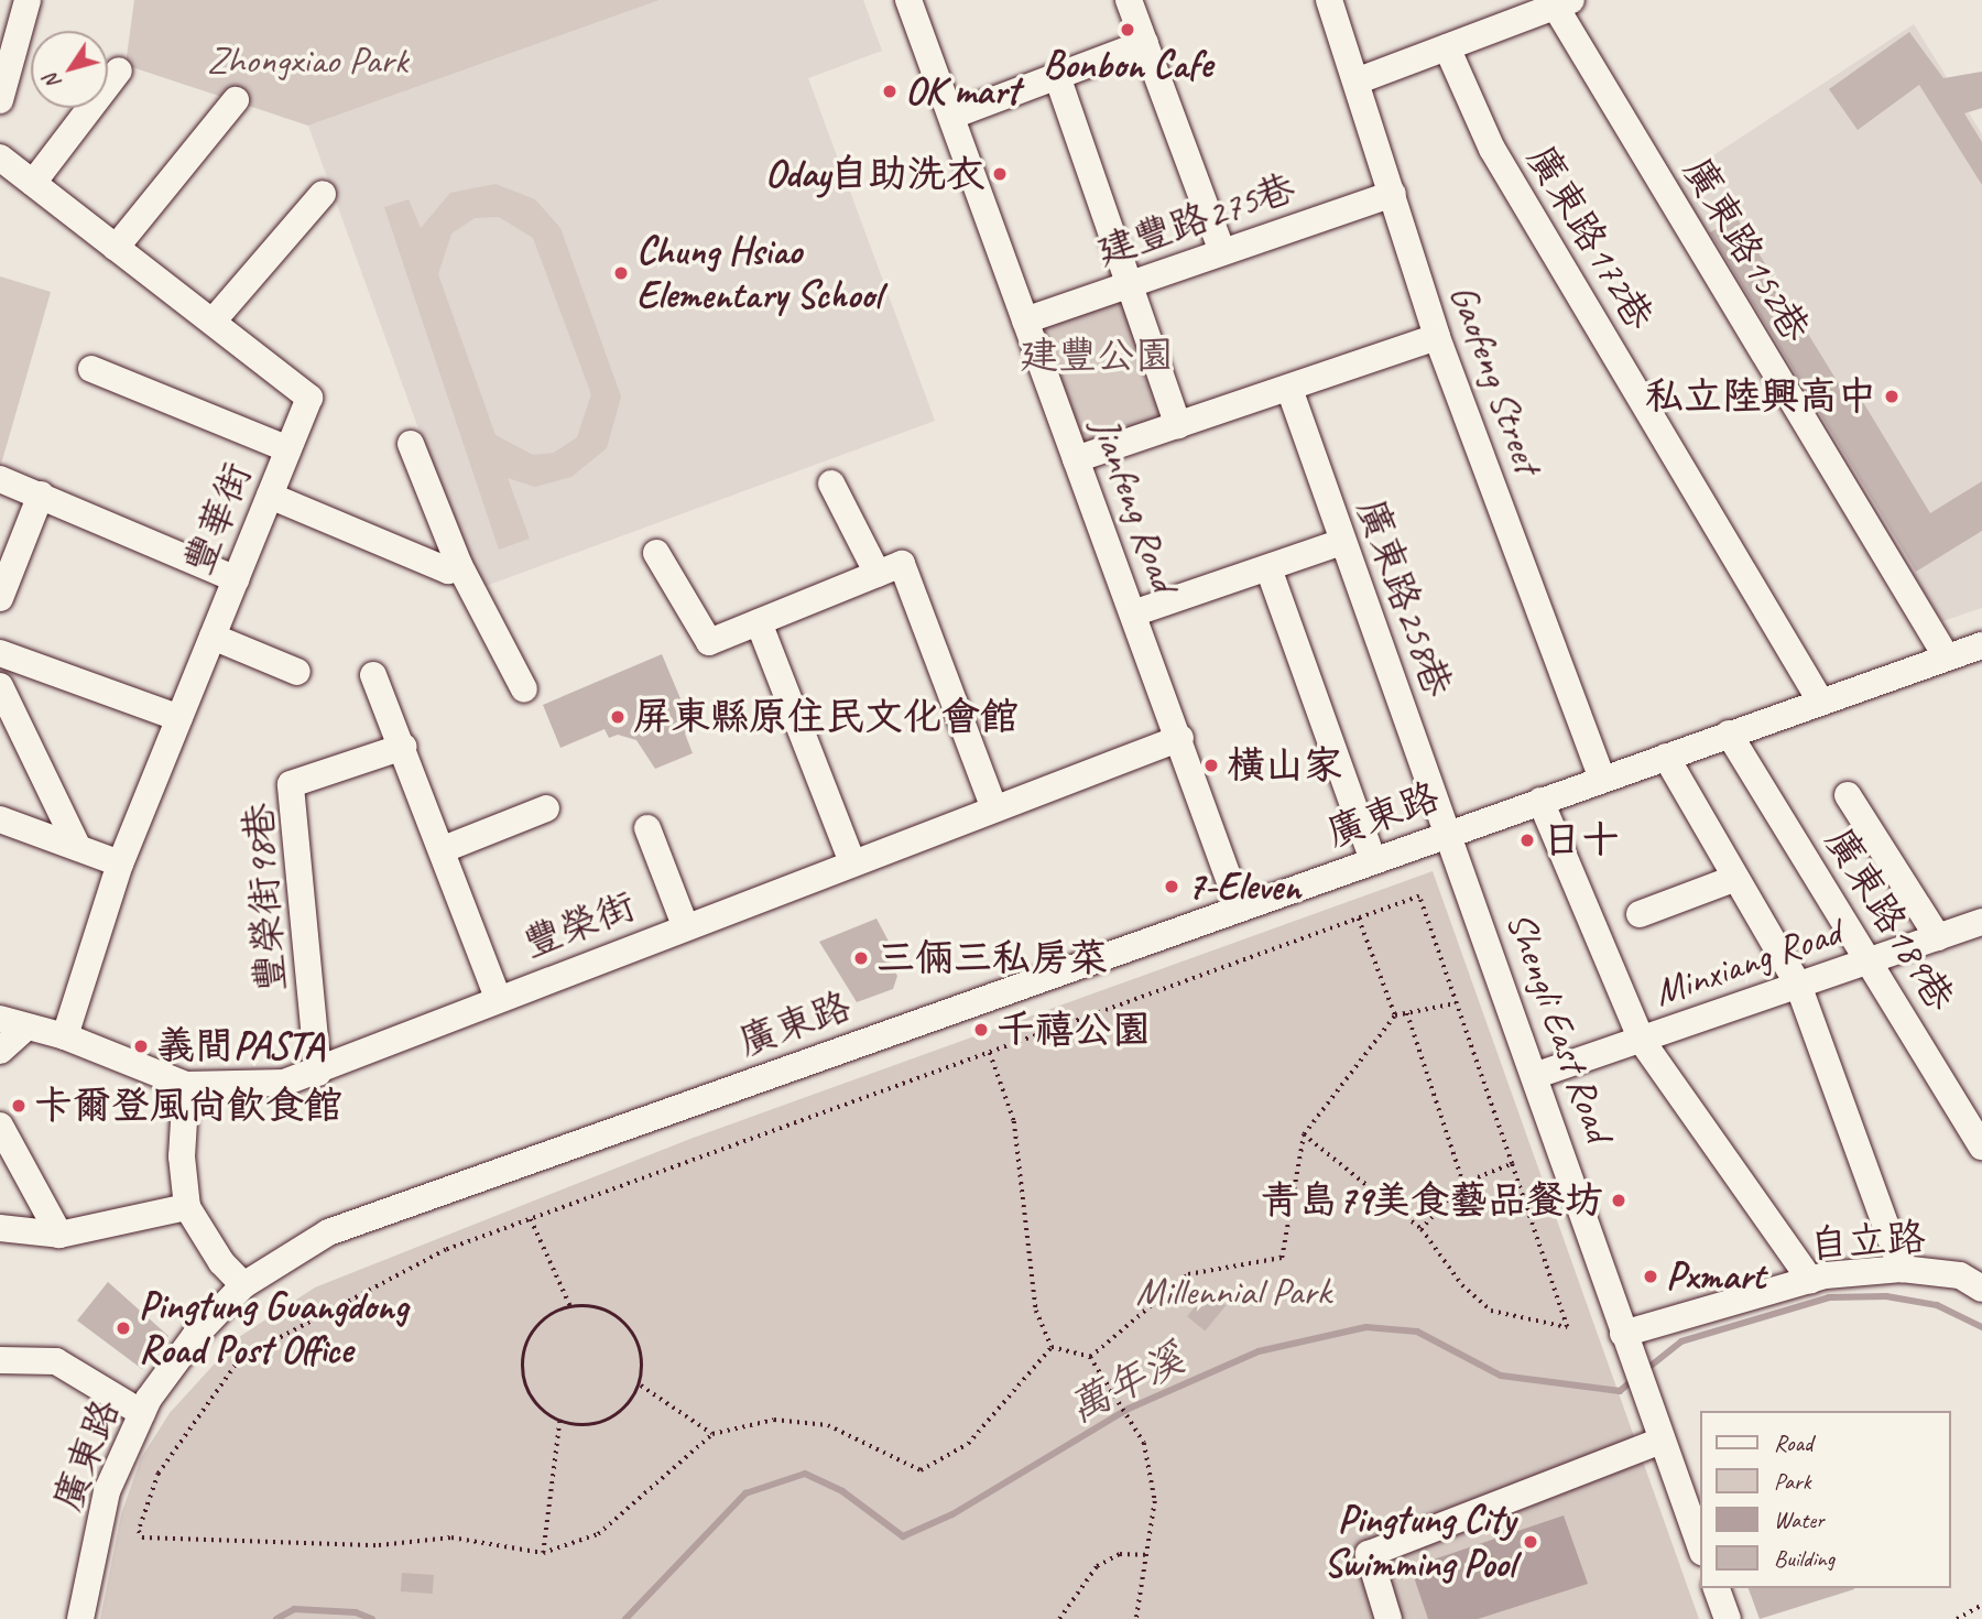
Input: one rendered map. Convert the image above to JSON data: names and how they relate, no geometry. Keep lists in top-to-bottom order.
{
  "streets": {
    "street": [
      "建豐路275巷",
      "廣東路172巷",
      "廣東路152巷",
      "Gaofeng Street",
      "Jianfeng Road",
      "豐華街",
      "廣東路258巷",
      "廣東路",
      "豐榮街98巷",
      "廣東路189巷",
      "豐榮街",
      "Minxiang Road",
      "Shengli East Road",
      "自立路"
    ]
  },
  "crossings": [
    ["建豐路275巷", "Gaofeng Street"],
    ["建豐路275巷", "Jianfeng Road"],
    ["廣東路172巷", "廣東路"],
    ["廣東路152巷", "廣東路"],
    ["Gaofeng Street", "廣東路"],
    ["Jianfeng Road", "廣東路"],
    ["Jianfeng Road", "豐榮街"],
    ["豐華街", "豐榮街"],
    ["廣東路258巷", "廣東路"],
    ["廣東路258巷", "Shengli East Road"],
    ["廣東路", "廣東路189巷"],
    ["廣東路", "Shengli East Road"],
    ["豐榮街98巷", "豐榮街"],
    ["廣東路189巷", "Minxiang Road"],
    ["Minxiang Road", "Shengli East Road"],
    ["Shengli East Road", "自立路"]
  ],
  "water": ["萬年溪"],
  "parks": ["Zhongxiao Park", "建豐公園", "Millennial Park"],
  "places": [
    "Bonbon Cafe",
    "OK mart",
    "Oday自助洗衣",
    "Chung Hsiao Elementary School",
    "私立陸興高中",
    "屏東縣原住民文化會館",
    "橫山家",
    "日十",
    "7-Eleven",
    "三倆三私房菜",
    "千禧公園",
    "義間PASTA",
    "卡爾登風尚飲食館",
    "青島79美食藝品餐坊",
    "Pxmart",
    "Pingtung Guangdong Road Post Office",
    "Pingtung City Swimming Pool"
  ],
  "legend": [
    "Road",
    "Park",
    "Water",
    "Building"
  ],
  "north": "bottom left"
}
